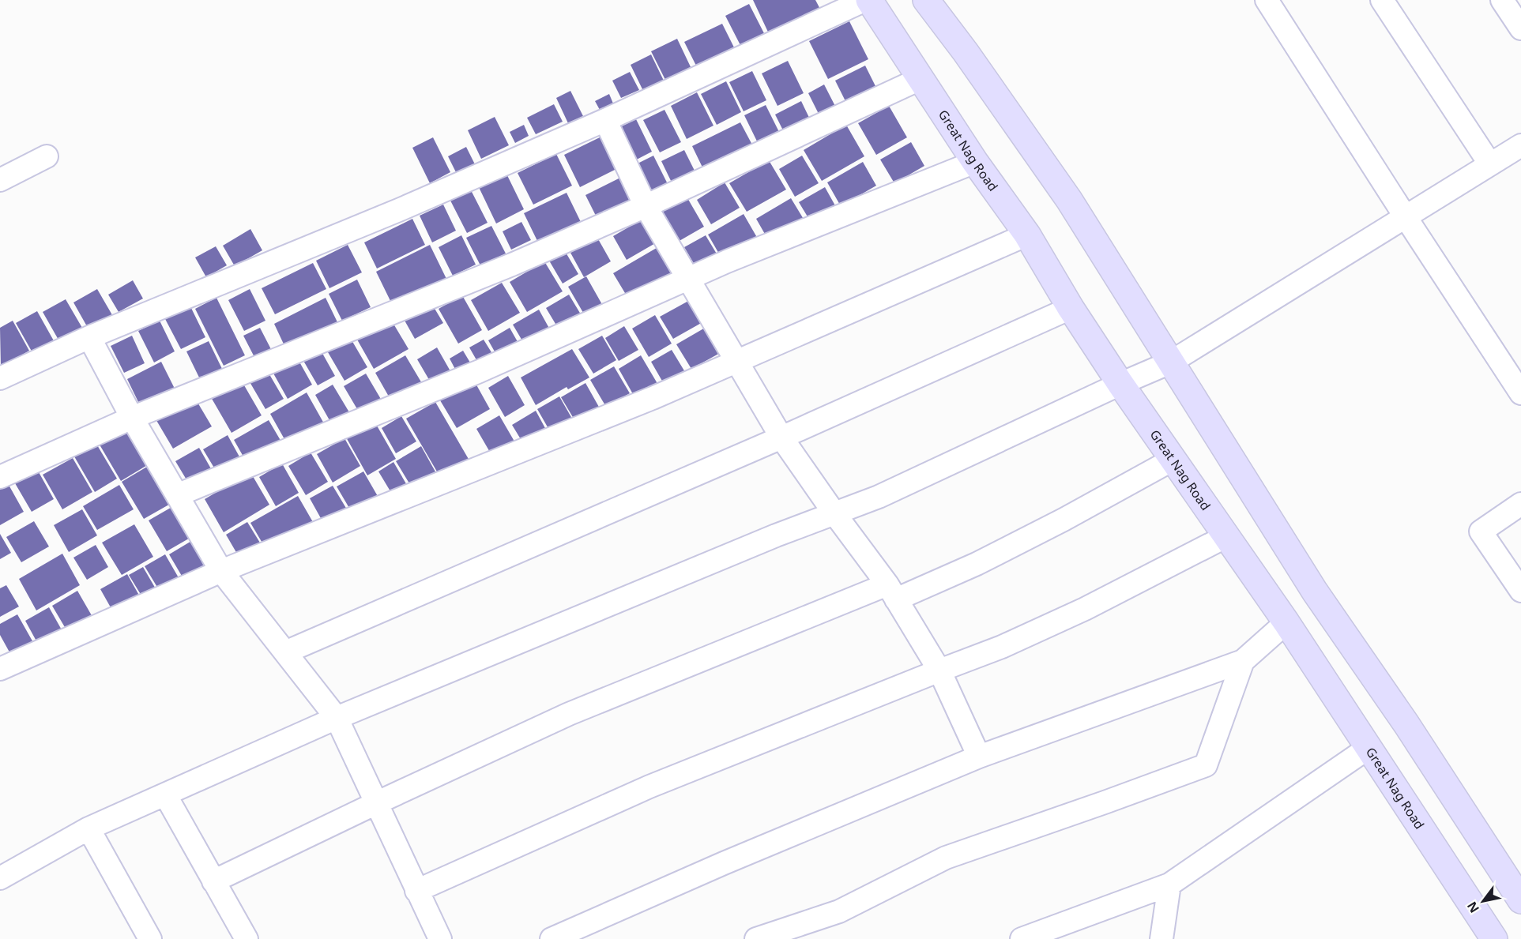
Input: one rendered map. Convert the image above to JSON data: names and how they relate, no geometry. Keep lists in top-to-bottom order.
{
  "streets": {
    "main road": ["Great Nag Road"]
  },
  "north": "bottom left"
}
